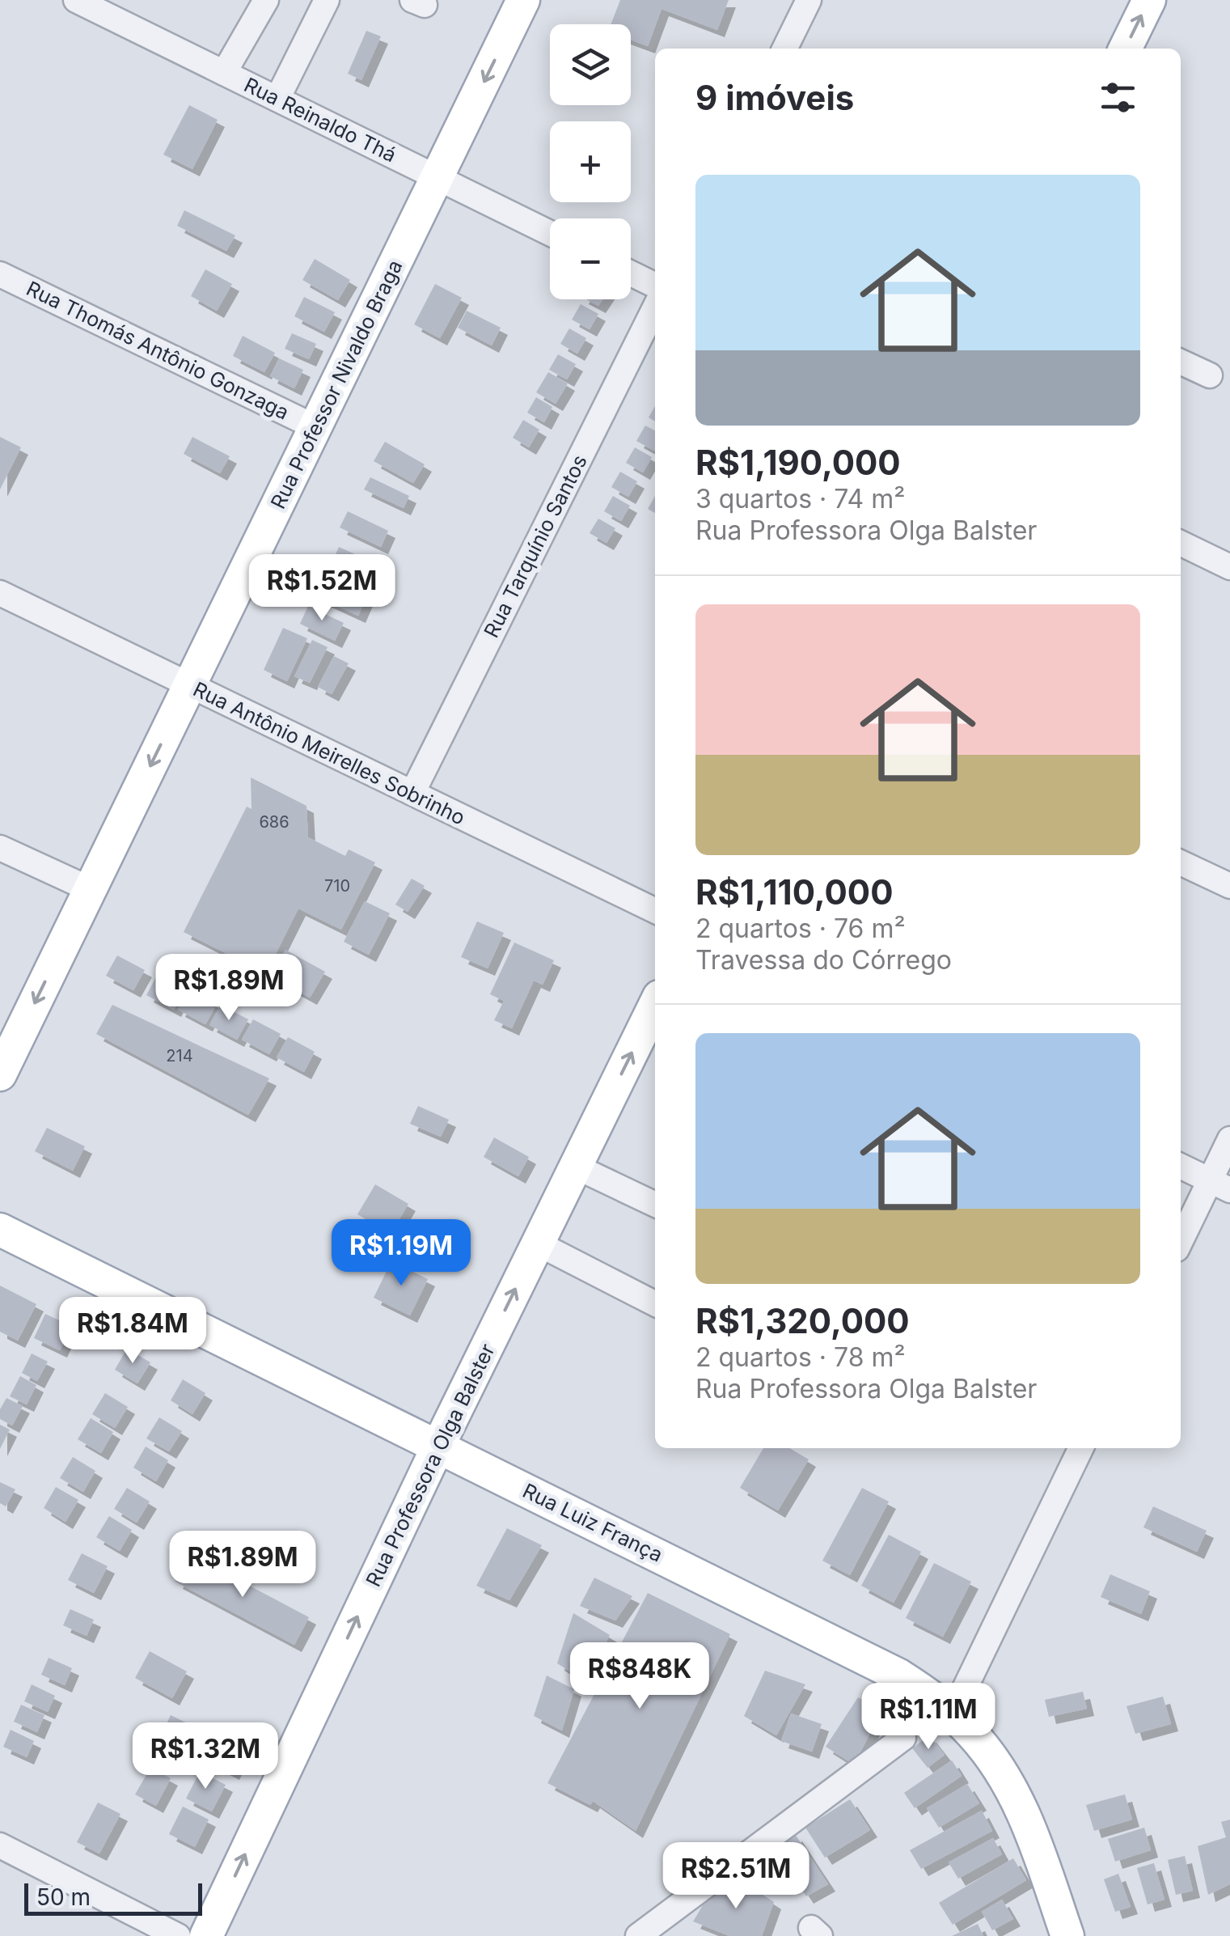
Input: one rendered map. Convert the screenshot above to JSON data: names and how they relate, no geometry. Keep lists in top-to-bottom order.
{
  "streets": {
    "main road": ["Rua Professor Nivaldo Braga", "Rua Professora Olga Balster", "Rua Luiz França"],
    "street": [
      "Rua Reinaldo Thá",
      "Rua Thomás Antônio Gonzaga",
      "Rua Tarquínio Santos",
      "Rua Antônio Meirelles Sobrinho"
    ]
  },
  "crossings": [
    ["Rua Reinaldo Thá", "Rua Professor Nivaldo Braga"],
    ["Rua Thomás Antônio Gonzaga", "Rua Professor Nivaldo Braga"],
    ["Rua Professor Nivaldo Braga", "Rua Antônio Meirelles Sobrinho"],
    ["Rua Tarquínio Santos", "Rua Antônio Meirelles Sobrinho"],
    ["Rua Professora Olga Balster", "Rua Luiz França"]
  ],
  "one_way": ["Rua Professor Nivaldo Braga", "Rua Professora Olga Balster"],
  "house_numbers": ["686", "710", "214"],
  "scale_bar": "50 m",
  "page": {
    "map_buttons": ["+", "−"],
    "heading": "9 imóveis",
    "list": [
      {
        "name": "R$1,190,000",
        "note": "3 quartos · 74 m² · Rua Professora Olga Balster"
      },
      {
        "name": "R$1,110,000",
        "note": "2 quartos · 76 m² · Travessa do Córrego"
      },
      {
        "name": "R$1,320,000",
        "note": "2 quartos · 78 m² · Rua Professora Olga Balster"
      }
    ],
    "price": [
      "R$1.52M",
      "R$1.89M",
      "R$1.19M",
      "R$1.84M",
      "R$1.89M",
      "R$848K",
      "R$1.11M",
      "R$1.32M",
      "R$2.51M"
    ],
    "scale": "50 m"
  }
}
